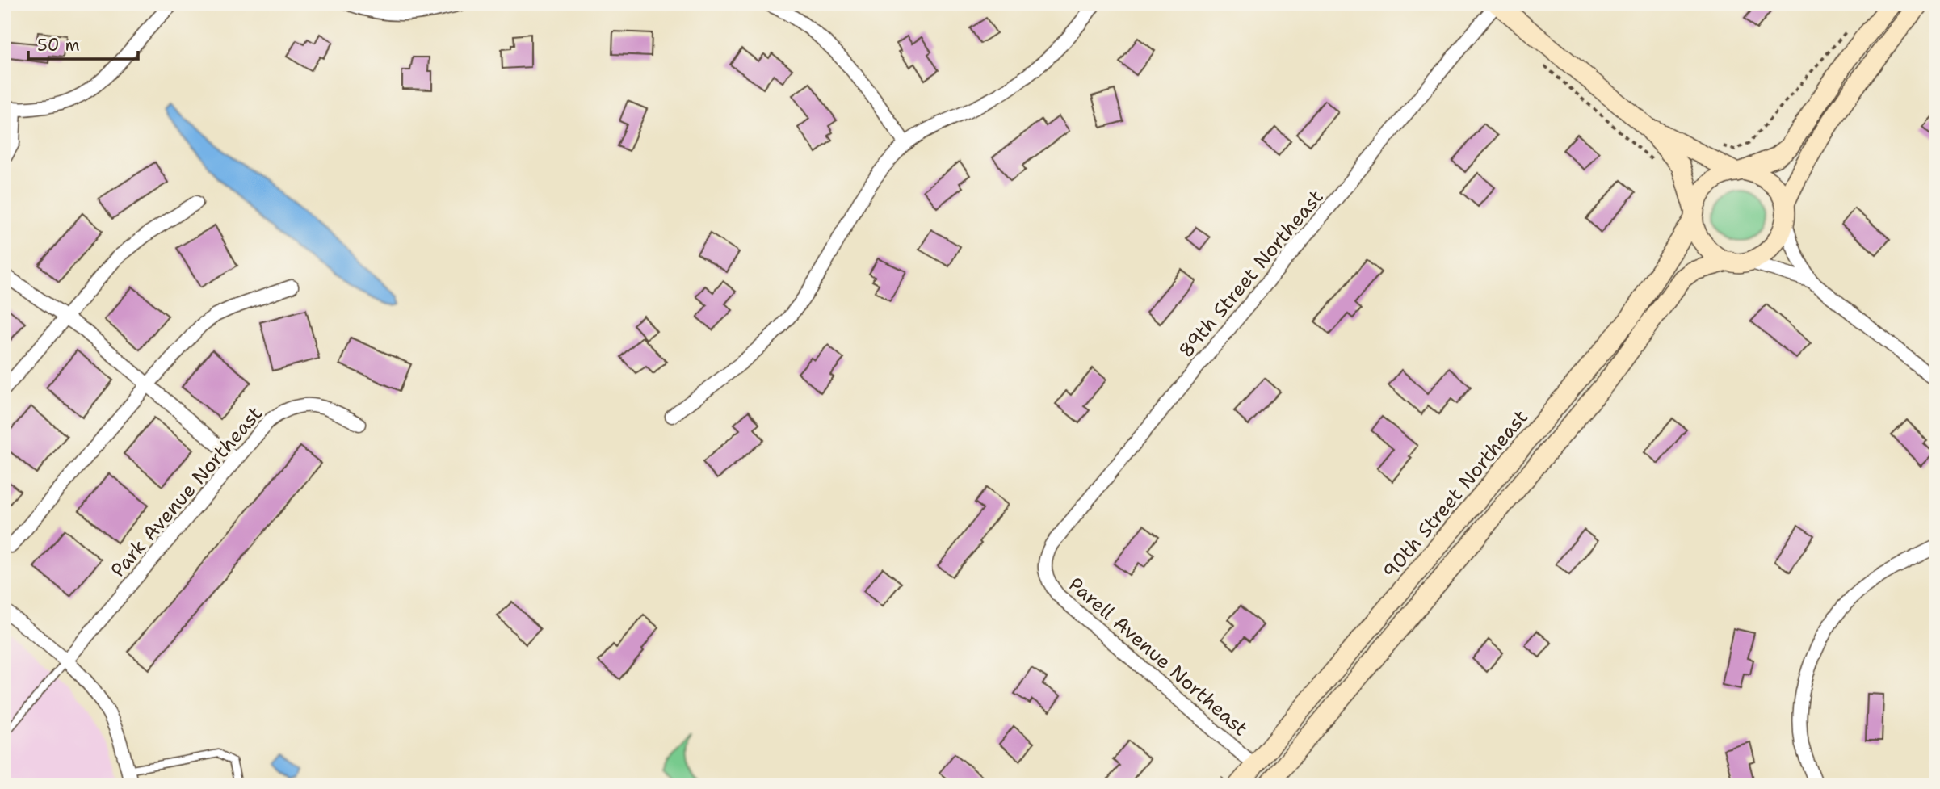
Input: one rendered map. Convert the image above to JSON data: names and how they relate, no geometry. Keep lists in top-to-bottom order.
{
  "streets": {
    "main road": ["90th Street Northeast"],
    "street": ["89th Street Northeast", "Park Avenue Northeast", "Parell Avenue Northeast"]
  },
  "crossings": [
    ["89th Street Northeast", "Parell Avenue Northeast"],
    ["90th Street Northeast", "Parell Avenue Northeast"]
  ],
  "scale_bar": "50 m"
}
